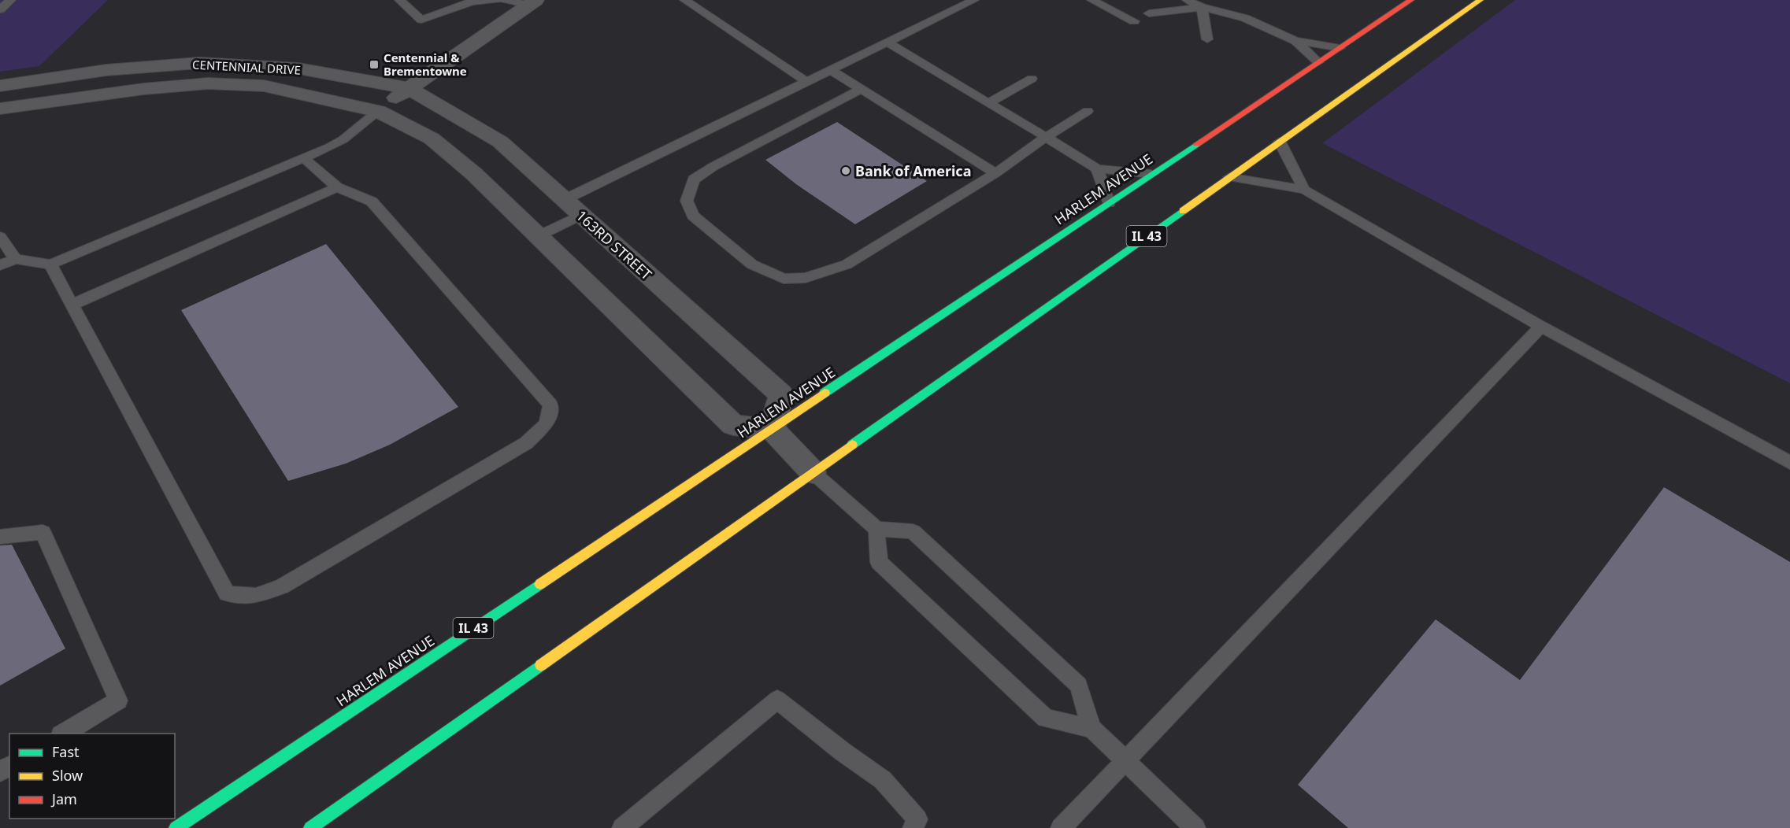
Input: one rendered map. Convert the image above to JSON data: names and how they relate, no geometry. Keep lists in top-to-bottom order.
{
  "streets": {
    "main road": ["HARLEM AVENUE", "IL 43"],
    "street": ["CENTENNIAL DRIVE", "163RD STREET"]
  },
  "crossings": [
    ["CENTENNIAL DRIVE", "163RD STREET"],
    ["HARLEM AVENUE", "163RD STREET"]
  ],
  "places": {
    "transit": ["Centennial & Brementowne"],
    "other": ["Bank of America"]
  },
  "legend": ["Fast", "Slow", "Jam"]
}
